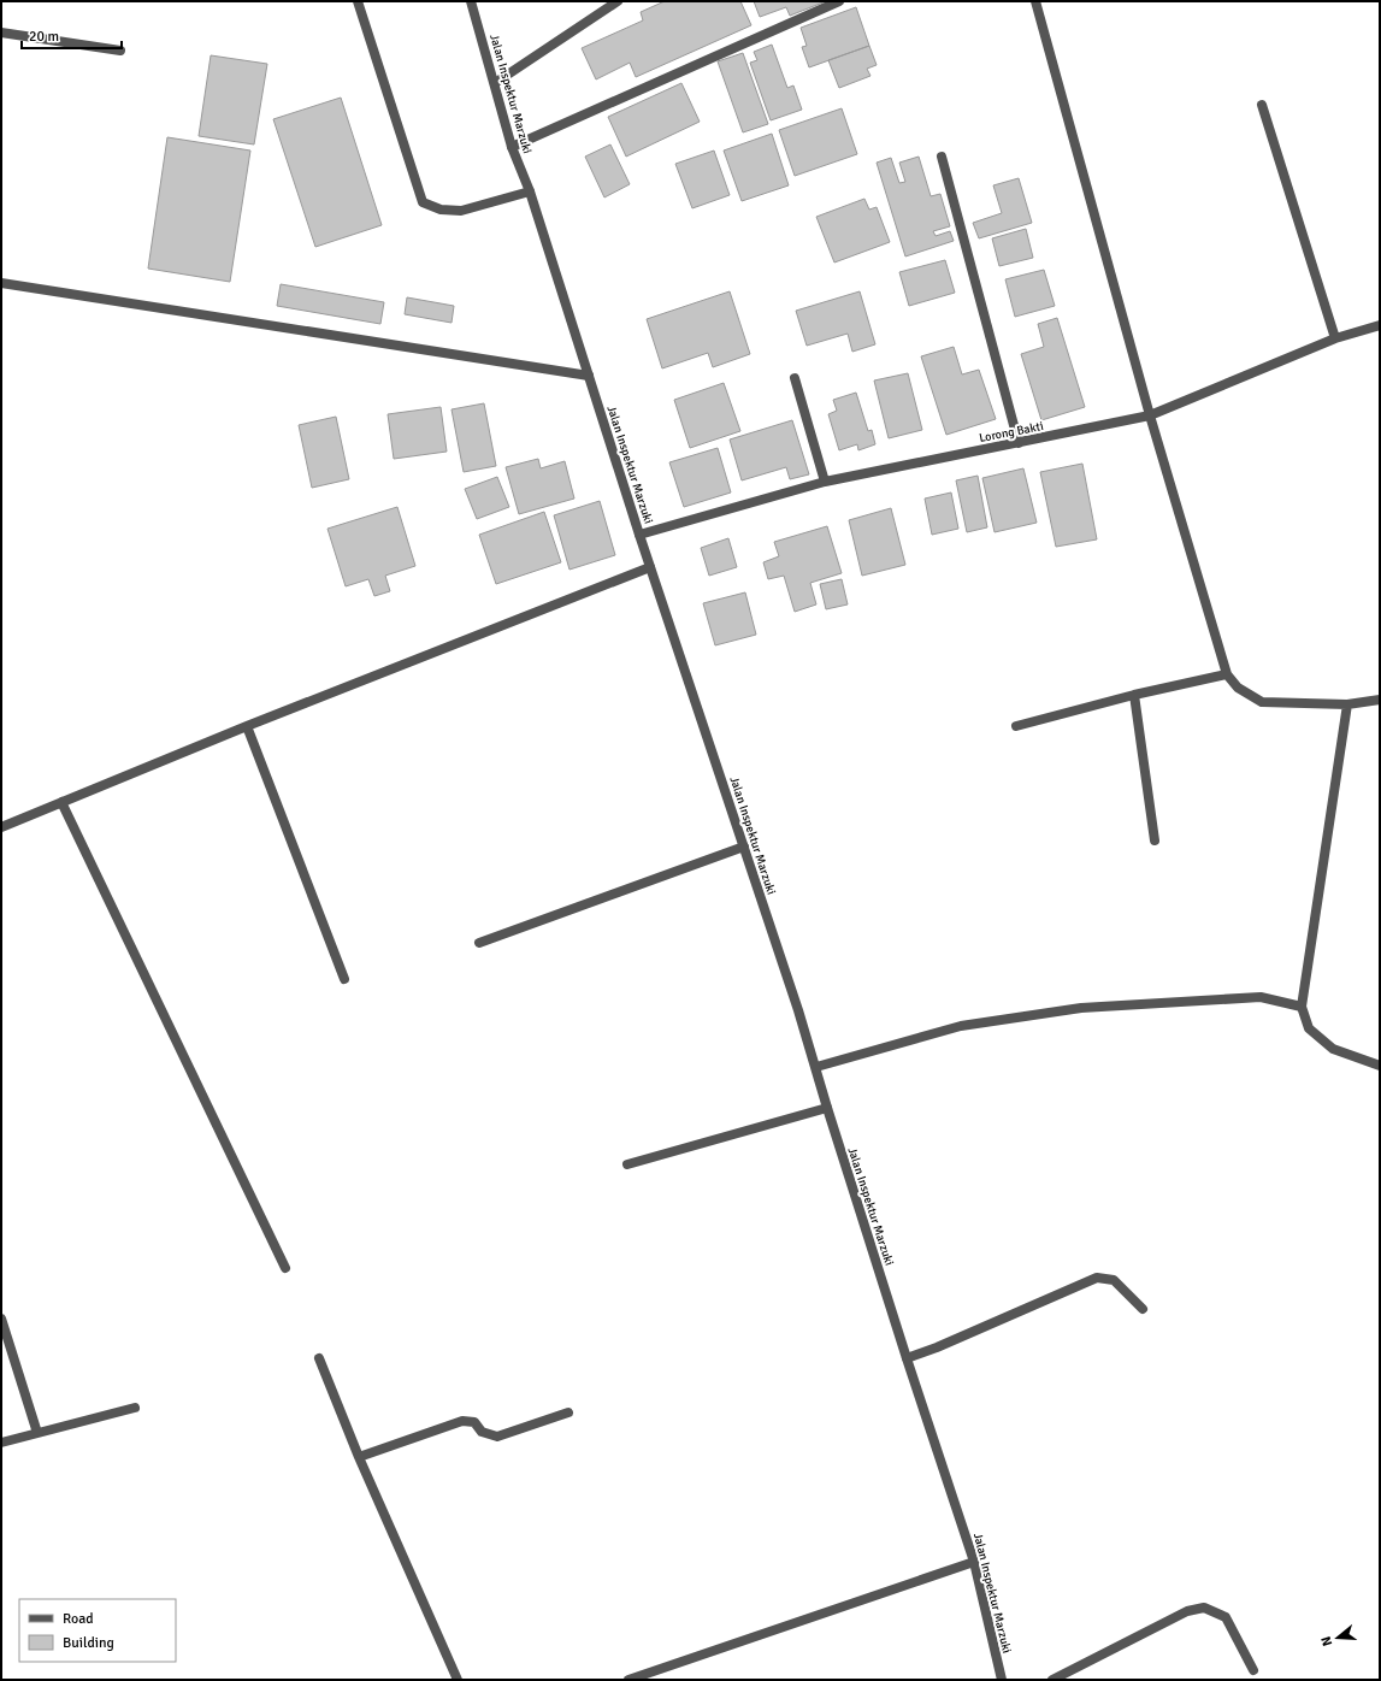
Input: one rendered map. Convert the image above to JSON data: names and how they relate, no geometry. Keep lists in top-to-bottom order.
{
  "streets": {
    "street": ["Jalan Inspektur Marzuki", "Lorong Bakti"]
  },
  "crossings": [
    ["Jalan Inspektur Marzuki", "Lorong Bakti"]
  ],
  "legend": ["Road", "Building"],
  "scale_bar": "20 m",
  "north": "left"
}
